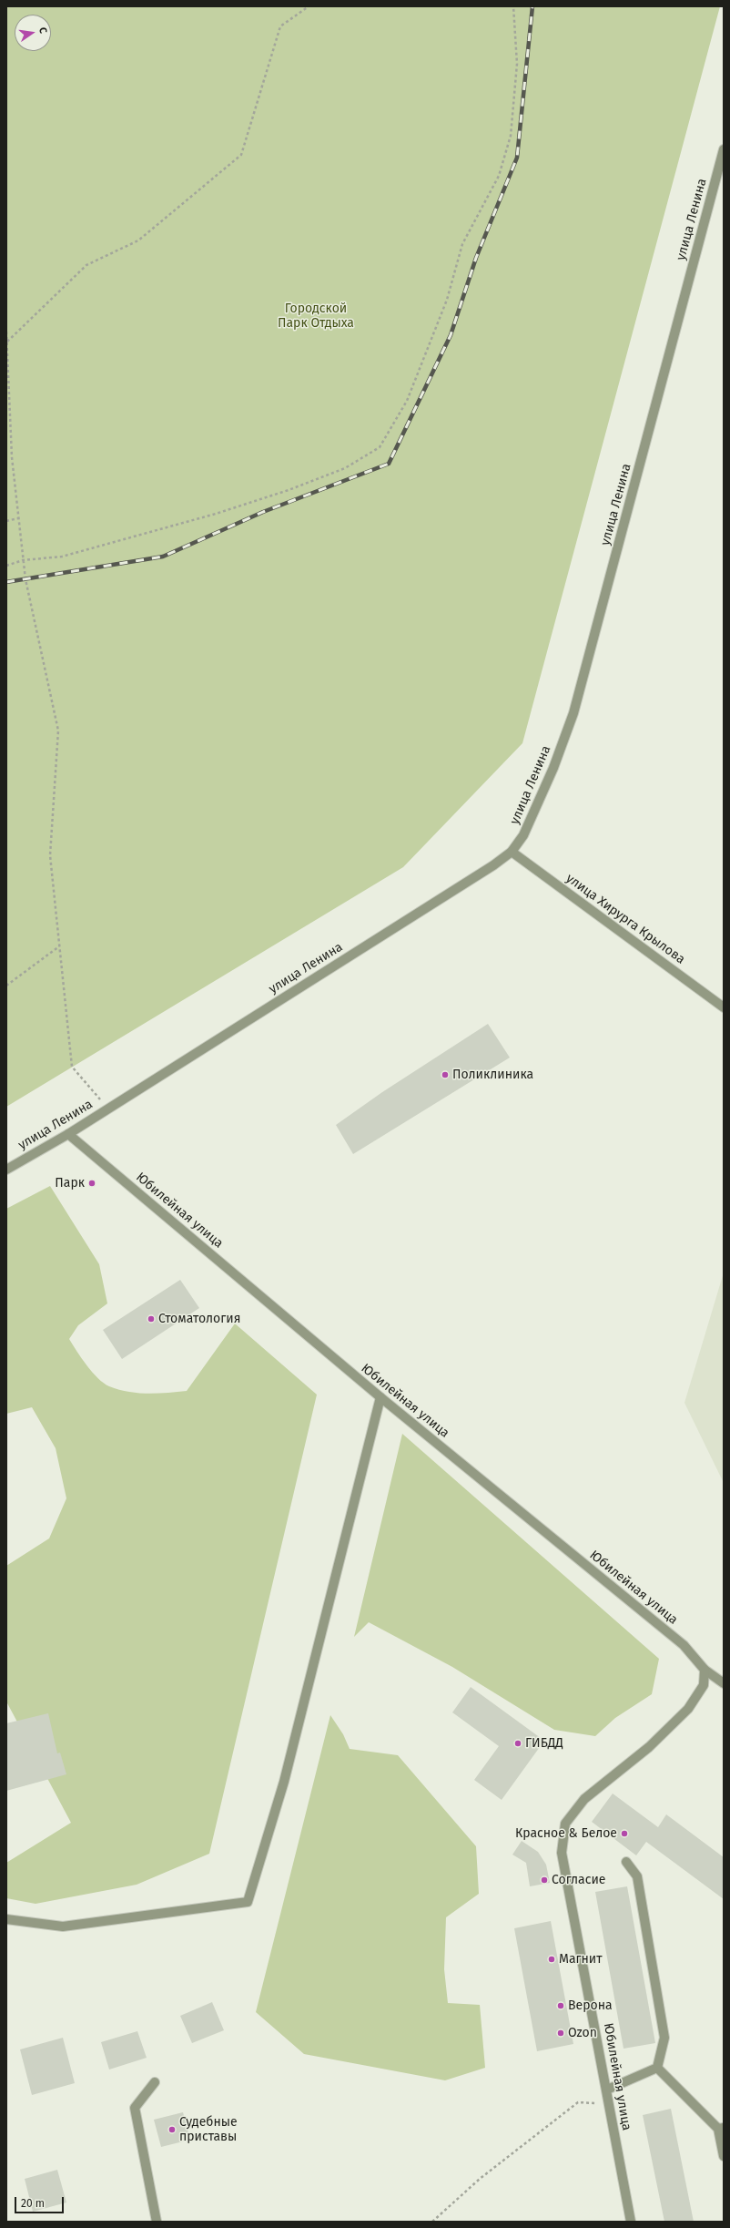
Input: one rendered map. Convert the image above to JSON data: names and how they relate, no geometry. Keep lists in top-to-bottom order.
{
  "streets": {
    "street": ["улица Ленина", "улица Хирурга Крылова", "Юбилейная улица"]
  },
  "crossings": [
    ["улица Ленина", "улица Хирурга Крылова"],
    ["улица Ленина", "Юбилейная улица"]
  ],
  "parks": ["Городской Парк Отдыха"],
  "places": [
    "Поликлиника",
    "Парк",
    "Стоматология",
    "ГИБДД",
    "Красное & Белое",
    "Согласие",
    "Магнит",
    "Верона",
    "Ozon",
    "Судебные приставы"
  ],
  "scale_bar": "20 m",
  "north": "right"
}
